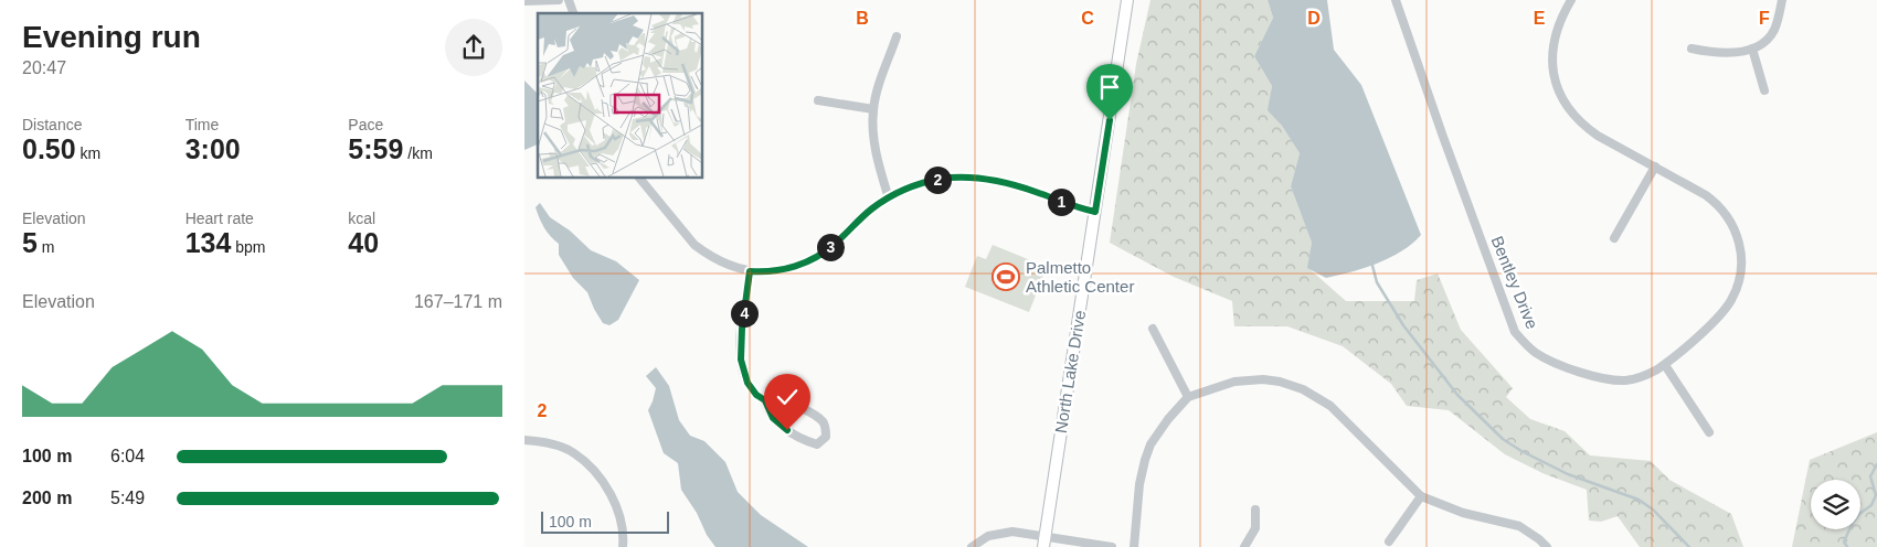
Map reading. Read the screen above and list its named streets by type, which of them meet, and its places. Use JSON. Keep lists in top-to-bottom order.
{
  "streets": {
    "main road": ["North Lake Drive"],
    "street": ["Bentley Drive"]
  },
  "places": {
    "sports": ["Palmetto Athletic Center"]
  },
  "scale_bar": "100 m",
  "page": {
    "heading": ["Evening run", "20:47"],
    "stats": [
      ["Distance", "0.50 km"],
      ["Time", "3:00"],
      ["Pace", "5:59 /km"],
      ["Elevation", "5 m"],
      ["Heart rate", "134 bpm"],
      ["kcal", "40"]
    ],
    "pins": [
      "2",
      "1",
      "3",
      "4"
    ],
    "chart": ["Elevation", "167–171 m"],
    "list": [
      {
        "name": "100 m",
        "note": "6:04"
      },
      {
        "name": "200 m",
        "note": "5:49"
      }
    ],
    "scale": "100 m"
  },
  "grid": {
    "columns": [
      "B",
      "C",
      "D",
      "E",
      "F"
    ],
    "rows": ["2"]
  }
}
